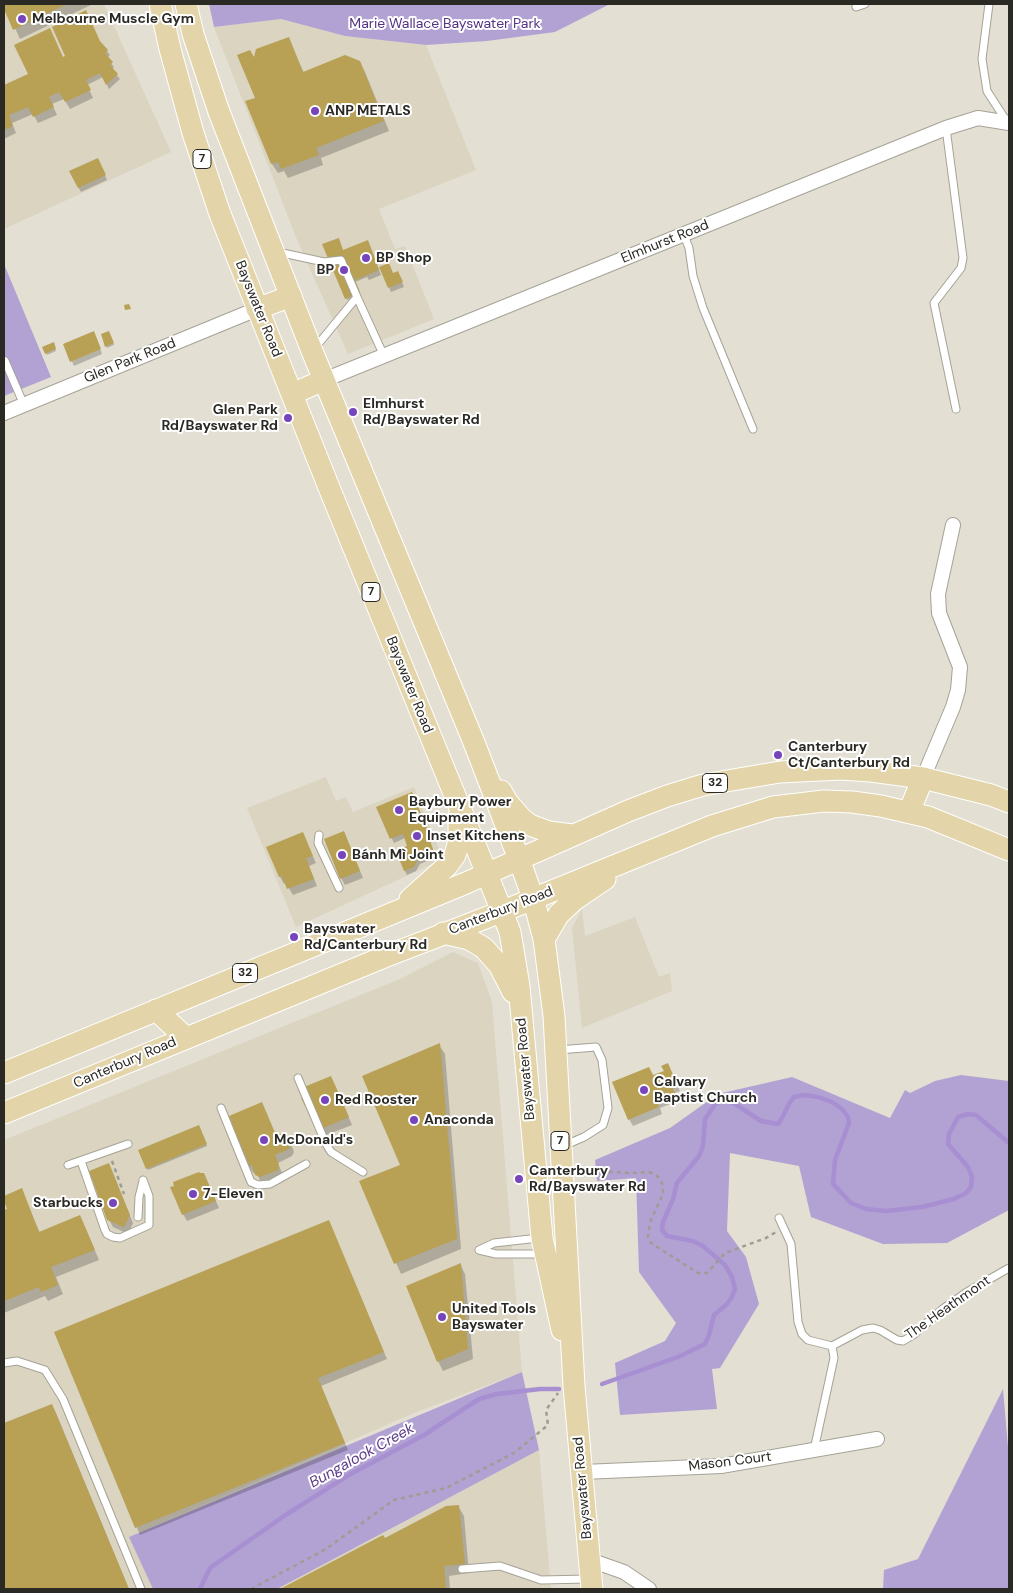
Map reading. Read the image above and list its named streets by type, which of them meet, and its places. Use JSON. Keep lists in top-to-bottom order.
{
  "streets": {
    "main road": [
      "7",
      "Bayswater Road",
      "32",
      "Canterbury Road"
    ],
    "street": ["Elmhurst Road", "Glen Park Road", "Mason Court"],
    "lane": ["The Heathmont"]
  },
  "crossings": [
    ["Elmhurst Road", "Bayswater Road"],
    ["Bayswater Road", "Glen Park Road"],
    ["Bayswater Road", "32"],
    ["Bayswater Road", "Canterbury Road"],
    ["Bayswater Road", "Mason Court"]
  ],
  "water": ["Bungalook Creek"],
  "parks": ["Marie Wallace Bayswater Park"],
  "places": [
    "Melbourne Muscle Gym",
    "ANP METALS",
    "BP Shop",
    "BP",
    "Elmhurst Rd/Bayswater Rd",
    "Glen Park Rd/Bayswater Rd",
    "Canterbury Ct/Canterbury Rd",
    "Baybury Power Equipment",
    "Inset Kitchens",
    "Bánh Mì Joint",
    "Bayswater Rd/Canterbury Rd",
    "Calvary Baptist Church",
    "Red Rooster",
    "Anaconda",
    "McDonald's",
    "Canterbury Rd/Bayswater Rd",
    "7-Eleven",
    "Starbucks",
    "United Tools Bayswater"
  ]
}
